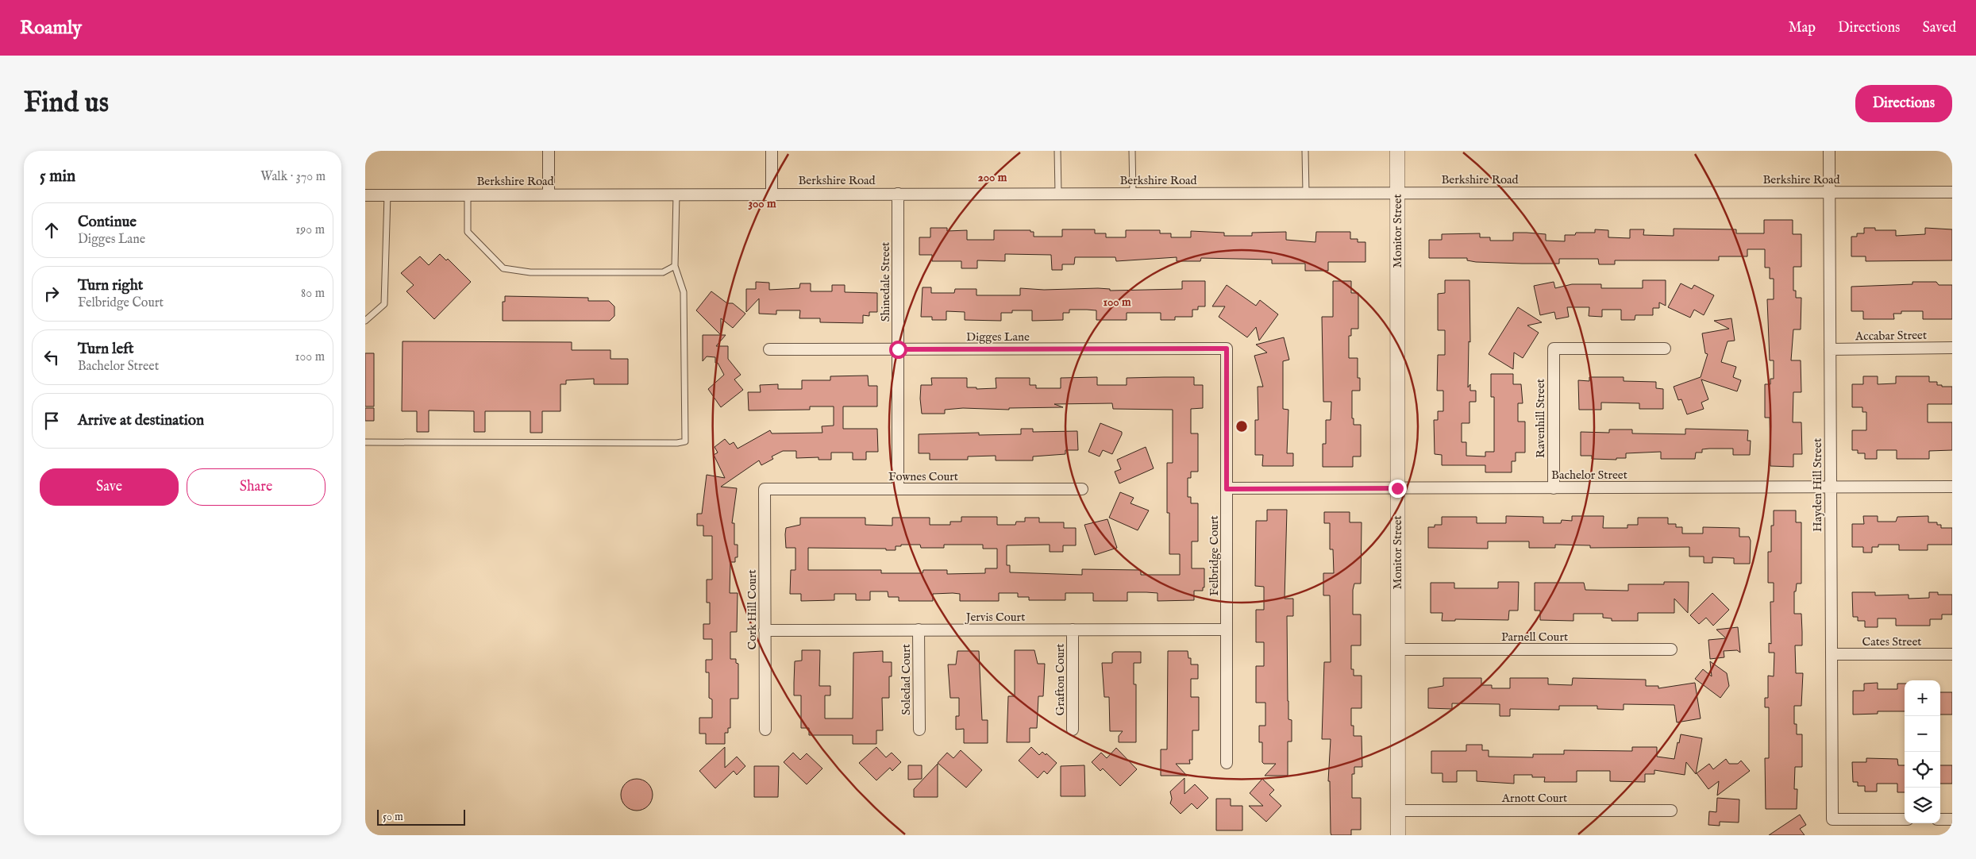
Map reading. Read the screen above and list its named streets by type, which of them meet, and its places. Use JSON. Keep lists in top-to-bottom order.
{
  "streets": {
    "street": [
      "Berkshire Road",
      "Monitor Street",
      "Shinedale Street",
      "Accabar Street",
      "Digges Lane",
      "Ravenhill Street",
      "Bachelor Street",
      "Fownes Court",
      "Hayden Hill Street",
      "Felbridge Court",
      "Cork Hill Court",
      "Jervis Court",
      "Parnell Court",
      "Cates Street",
      "Soledad Court",
      "Grafton Court",
      "Arnott Court"
    ]
  },
  "crossings": [
    ["Berkshire Road", "Monitor Street"],
    ["Berkshire Road", "Shinedale Street"],
    ["Berkshire Road", "Hayden Hill Street"],
    ["Monitor Street", "Bachelor Street"],
    ["Monitor Street", "Parnell Court"],
    ["Monitor Street", "Arnott Court"],
    ["Shinedale Street", "Digges Lane"],
    ["Shinedale Street", "Fownes Court"],
    ["Accabar Street", "Hayden Hill Street"],
    ["Digges Lane", "Felbridge Court"],
    ["Ravenhill Street", "Bachelor Street"],
    ["Bachelor Street", "Hayden Hill Street"],
    ["Bachelor Street", "Felbridge Court"],
    ["Fownes Court", "Cork Hill Court"],
    ["Hayden Hill Street", "Cates Street"],
    ["Felbridge Court", "Jervis Court"],
    ["Cork Hill Court", "Jervis Court"],
    ["Jervis Court", "Soledad Court"],
    ["Jervis Court", "Grafton Court"]
  ],
  "scale_bar": "50 m",
  "page": {
    "header": "Roamly",
    "nav": ["Map", "Directions", "Saved"],
    "buttons": [
      "Directions",
      ["Save", "Share"]
    ],
    "title": "Find us",
    "heading": ["5 min", "Walk · 370 m"],
    "list": [
      ["Continue", "Digges Lane", "190 m"],
      ["Turn right", "Felbridge Court", "80 m"],
      ["Turn left", "Bachelor Street", "100 m"],
      "Arrive at destination"
    ],
    "map_buttons": ["+", "−"],
    "scale": "50 m"
  },
  "rings": ["200 m", "300 m", "100 m"]
}
